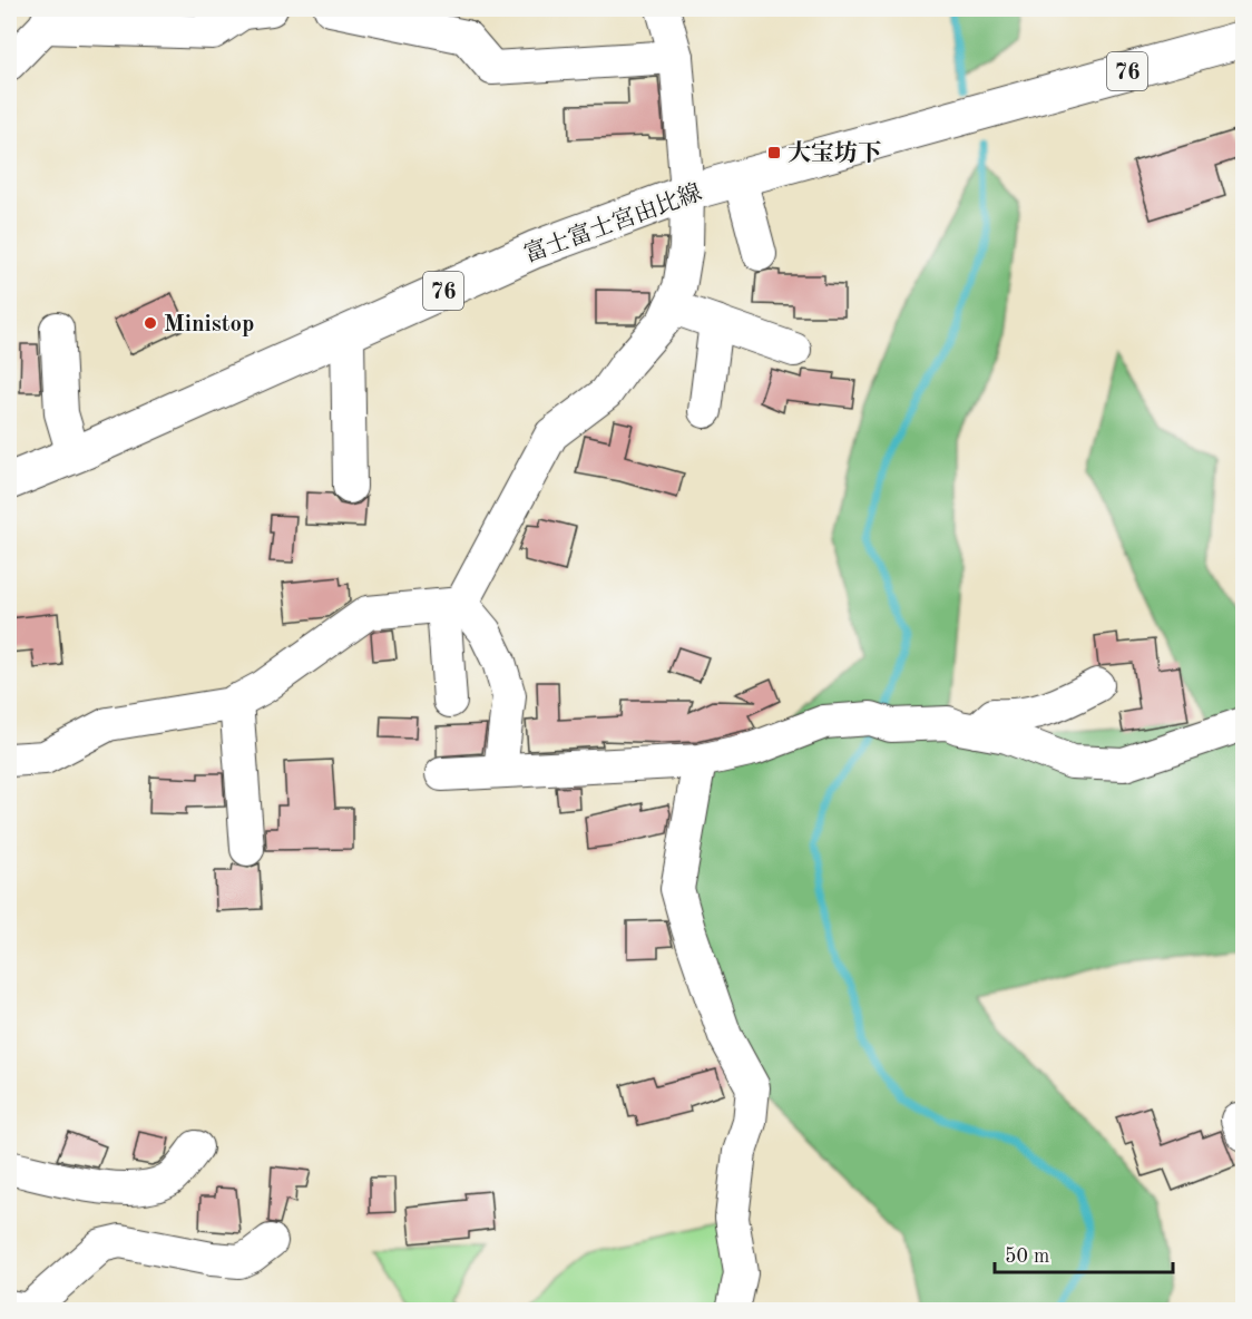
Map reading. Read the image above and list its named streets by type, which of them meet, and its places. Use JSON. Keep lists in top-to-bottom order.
{
  "streets": {
    "main road": ["76", "富士富士宮由比線"]
  },
  "places": {
    "transit": ["大宝坊下"],
    "other": ["Ministop"]
  },
  "scale_bar": "50 m"
}
